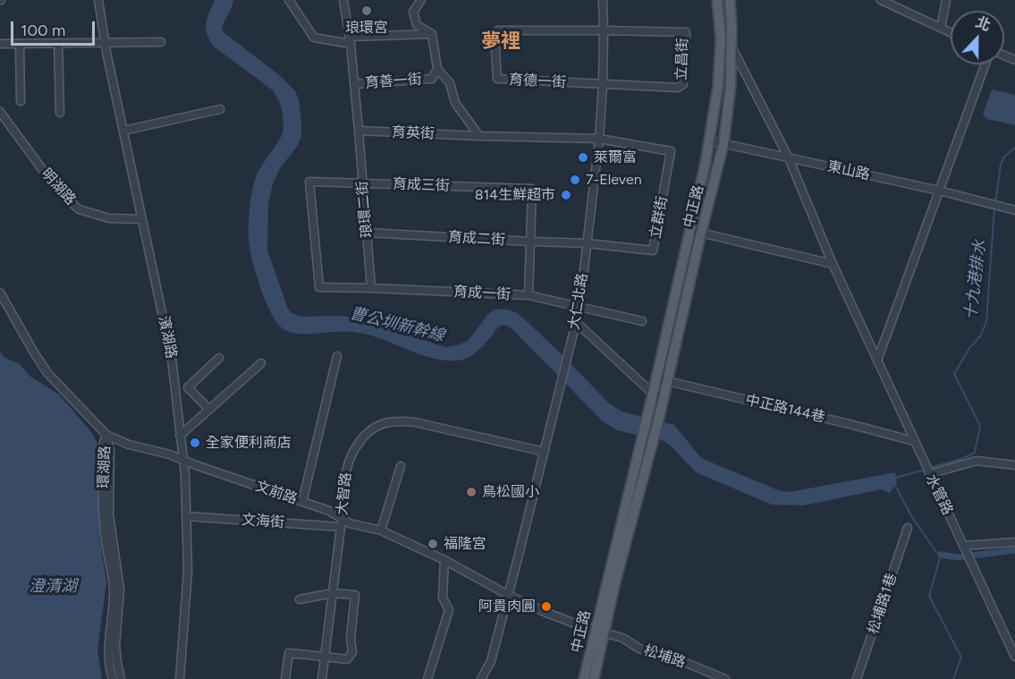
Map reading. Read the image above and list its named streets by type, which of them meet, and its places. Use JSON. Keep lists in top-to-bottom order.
{
  "streets": {
    "main road": ["中正路"],
    "street": [
      "立昌街",
      "育善一街",
      "育德一街",
      "育英街",
      "東山路",
      "育成三街",
      "明湖路",
      "琅環二街",
      "立群街",
      "育成二街",
      "育成一街",
      "大仁北路",
      "濱湖路",
      "中正路144巷",
      "環湖路",
      "文前路",
      "大智路",
      "水管路",
      "文海街",
      "松埔路1巷",
      "松埔路"
    ]
  },
  "crossings": [
    ["立昌街", "育德一街"],
    ["立昌街", "大仁北路"],
    ["育德一街", "大仁北路"],
    ["育英街", "琅環二街"],
    ["育英街", "立群街"],
    ["育英街", "大仁北路"],
    ["東山路", "中正路"],
    ["東山路", "水管路"],
    ["育成三街", "琅環二街"],
    ["育成三街", "育成二街"],
    ["育成三街", "育成一街"],
    ["明湖路", "濱湖路"],
    ["中正路", "中正路144巷"],
    ["中正路", "文前路"],
    ["中正路", "松埔路"],
    ["琅環二街", "育成二街"],
    ["琅環二街", "育成一街"],
    ["立群街", "育成二街"],
    ["立群街", "大仁北路"],
    ["育成二街", "大仁北路"],
    ["育成一街", "大仁北路"],
    ["大仁北路", "文前路"],
    ["大仁北路", "大智路"],
    ["濱湖路", "文前路"],
    ["濱湖路", "文海街"],
    ["中正路144巷", "水管路"],
    ["環湖路", "文前路"],
    ["文前路", "大智路"],
    ["文前路", "文海街"],
    ["文前路", "松埔路"],
    ["大智路", "文海街"]
  ],
  "districts": ["夢裡"],
  "water": ["十九港排水", "曹公圳新幹線", "澄清湖"],
  "places": [
    "琅環宮",
    "萊爾富",
    "7-Eleven",
    "814生鮮超市",
    "全家便利商店",
    "鳥松國小",
    "福隆宮",
    "阿貴肉圓"
  ],
  "scale_bar": "100 m",
  "north": "top"
}
